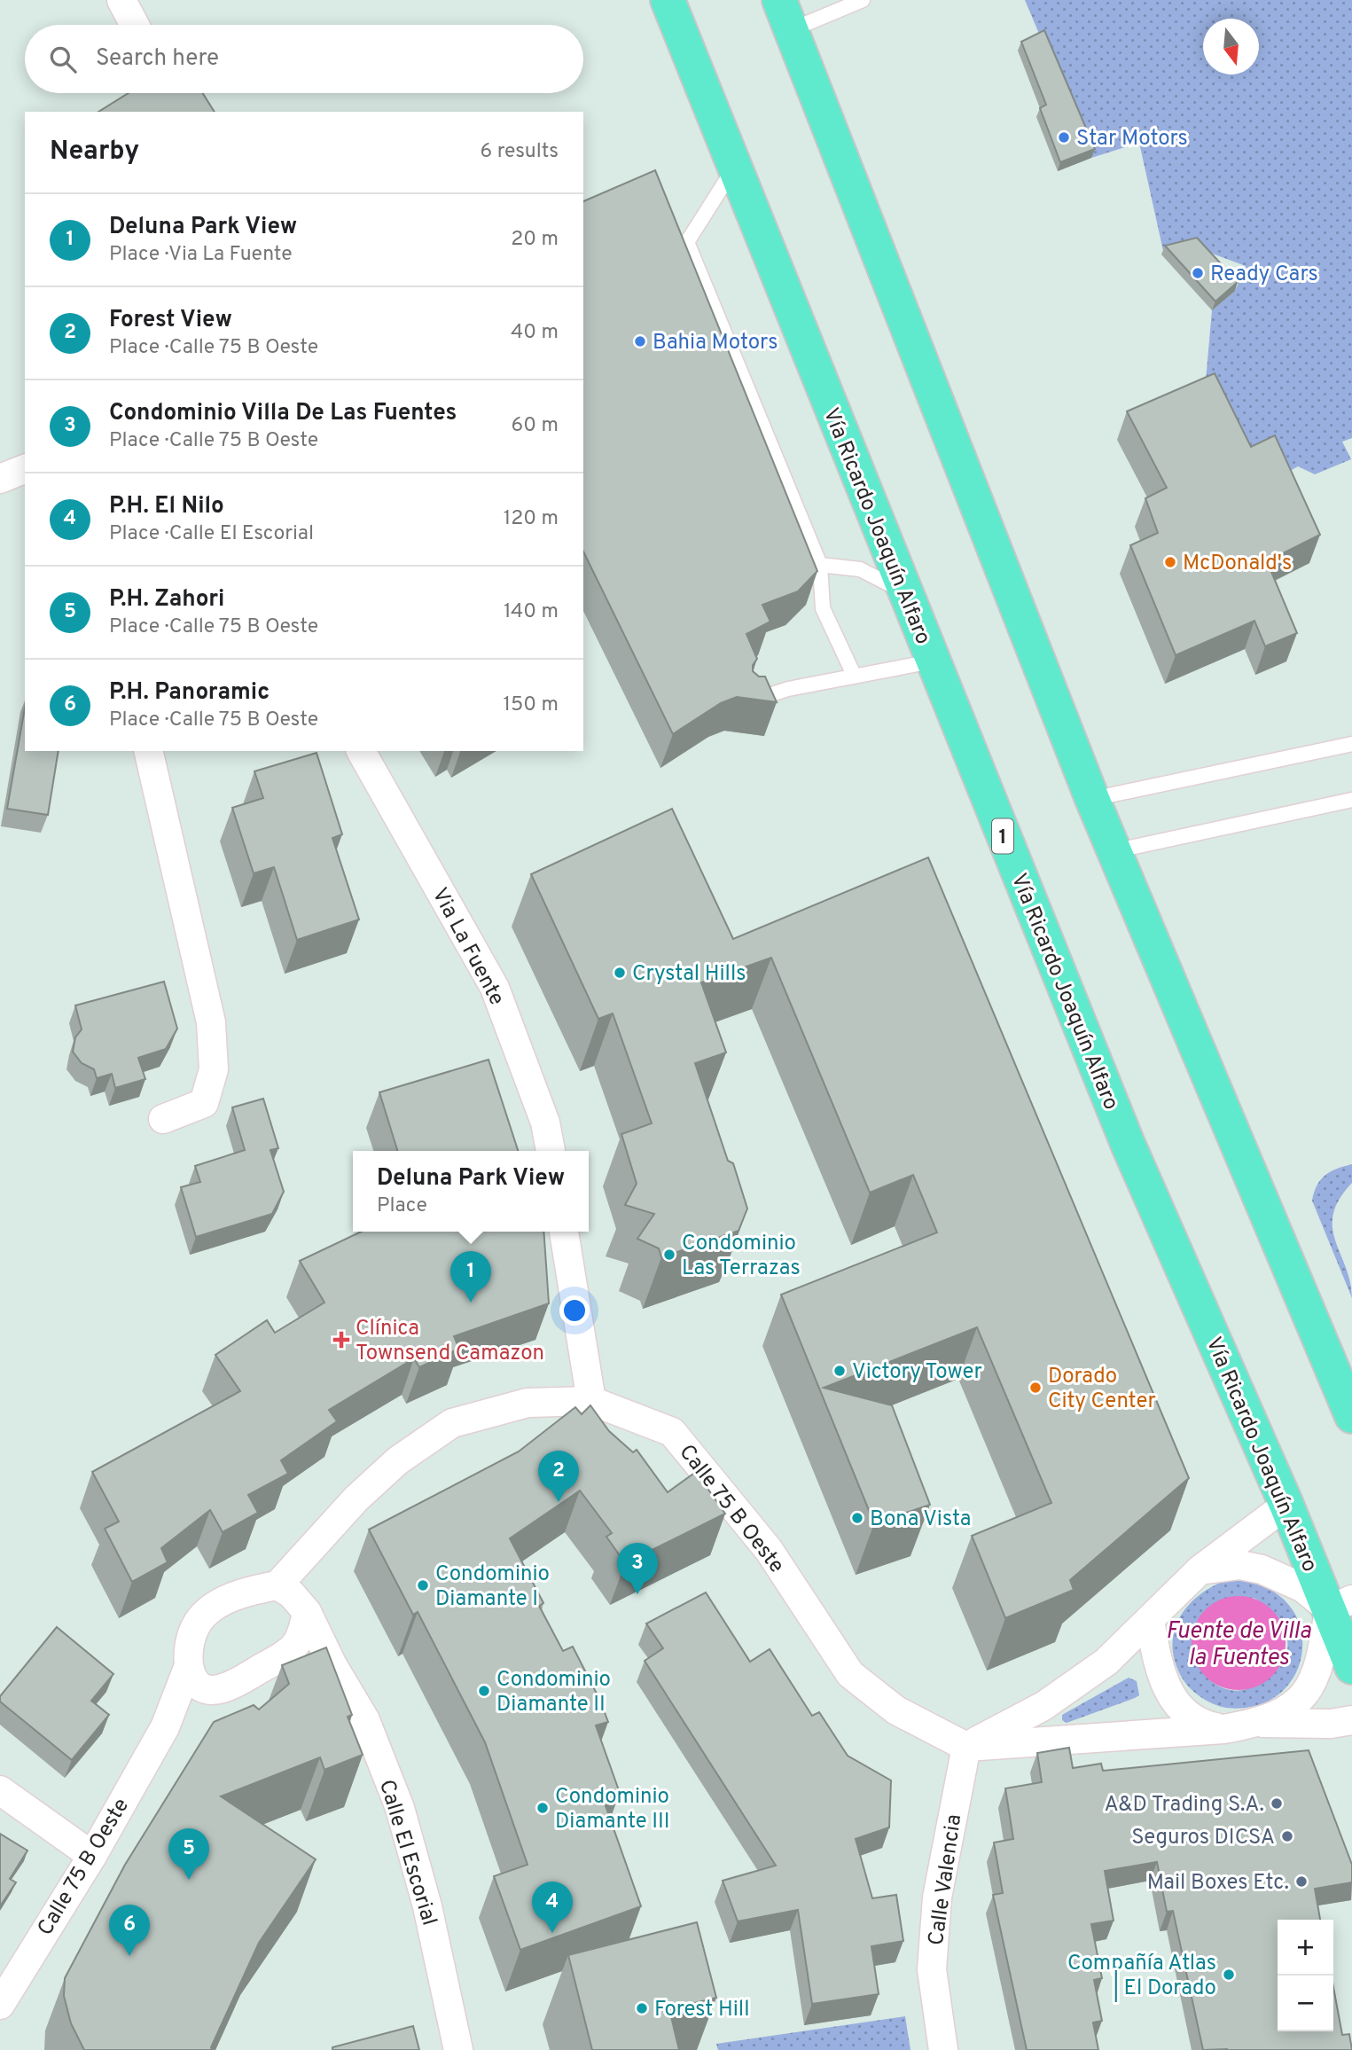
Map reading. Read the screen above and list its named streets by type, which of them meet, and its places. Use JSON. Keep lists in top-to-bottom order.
{
  "streets": {
    "main road": ["Vía Ricardo Joaquín Alfaro", "1"],
    "street": [
      "Via La Fuente",
      "Calle 75 B Oeste",
      "Calle El Escorial",
      "Calle Valencia"
    ]
  },
  "crossings": [
    ["Calle 75 B Oeste", "Calle El Escorial"],
    ["Calle 75 B Oeste", "Calle Valencia"]
  ],
  "water": ["Fuente de Villa la Fuentes"],
  "places": {
    "other": [
      "Star Motors",
      "Ready Cars",
      "Bahia Motors",
      "McDonald's",
      "Crystal Hills",
      "Condominio Las Terrazas",
      "Victory Tower",
      "Dorado City Center",
      "Bona Vista",
      "Condominio Diamante I",
      "Condominio Diamante II",
      "A&D Trading S.A.",
      "Condominio Diamante III",
      "Seguros DICSA",
      "Mail Boxes Etc.",
      "Compañía Atlas | El Dorado",
      "Forest Hill"
    ],
    "health": ["Clínica Townsend Camazon"]
  },
  "north": "bottom",
  "page": {
    "search": "Search here",
    "heading": ["Nearby", "6 results"],
    "list": [
      {
        "mark": "1",
        "name": "Deluna Park View",
        "note": "Place · Via La Fuente",
        "value": "20 m"
      },
      {
        "mark": "2",
        "name": "Forest View",
        "note": "Place · Calle 75 B Oeste",
        "value": "40 m"
      },
      {
        "mark": "3",
        "name": "Condominio Villa De Las Fuentes",
        "note": "Place · Calle 75 B Oeste",
        "value": "60 m"
      },
      {
        "mark": "4",
        "name": "P.H. El Nilo",
        "note": "Place · Calle El Escorial",
        "value": "120 m"
      },
      {
        "mark": "5",
        "name": "P.H. Zahori",
        "note": "Place · Calle 75 B Oeste",
        "value": "140 m"
      },
      {
        "mark": "6",
        "name": "P.H. Panoramic",
        "note": "Place · Calle 75 B Oeste",
        "value": "150 m"
      }
    ],
    "popup": ["Deluna Park View", "Place"],
    "pins": [
      "1",
      "2",
      "3",
      "5",
      "4",
      "6"
    ],
    "map_buttons": ["+", "−"]
  }
}
